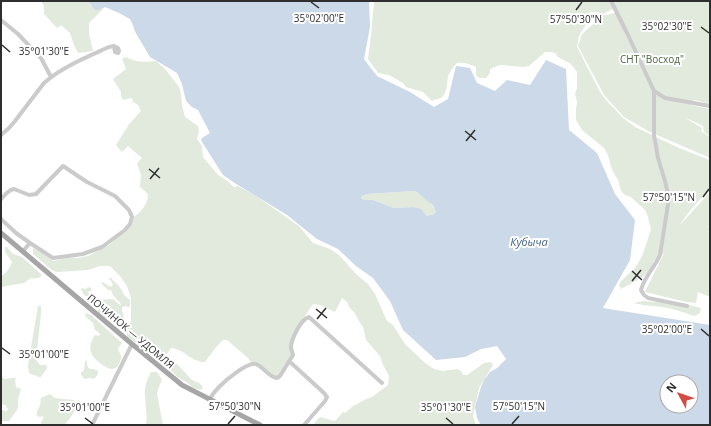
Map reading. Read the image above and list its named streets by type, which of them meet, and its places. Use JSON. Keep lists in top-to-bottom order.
{
  "streets": {
    "main road": ["ПОЧИНОК — УДОМЛЯ"]
  },
  "water": ["Кубыча"],
  "parks": ["СНТ \"Восход\""],
  "north": "top left",
  "coordinates": [
    "35°02'00\"E",
    "57°50'30\"N",
    "35°02'30\"E",
    "35°01'30\"E",
    "57°50'15\"N",
    "35°01'00\"E"
  ]
}
